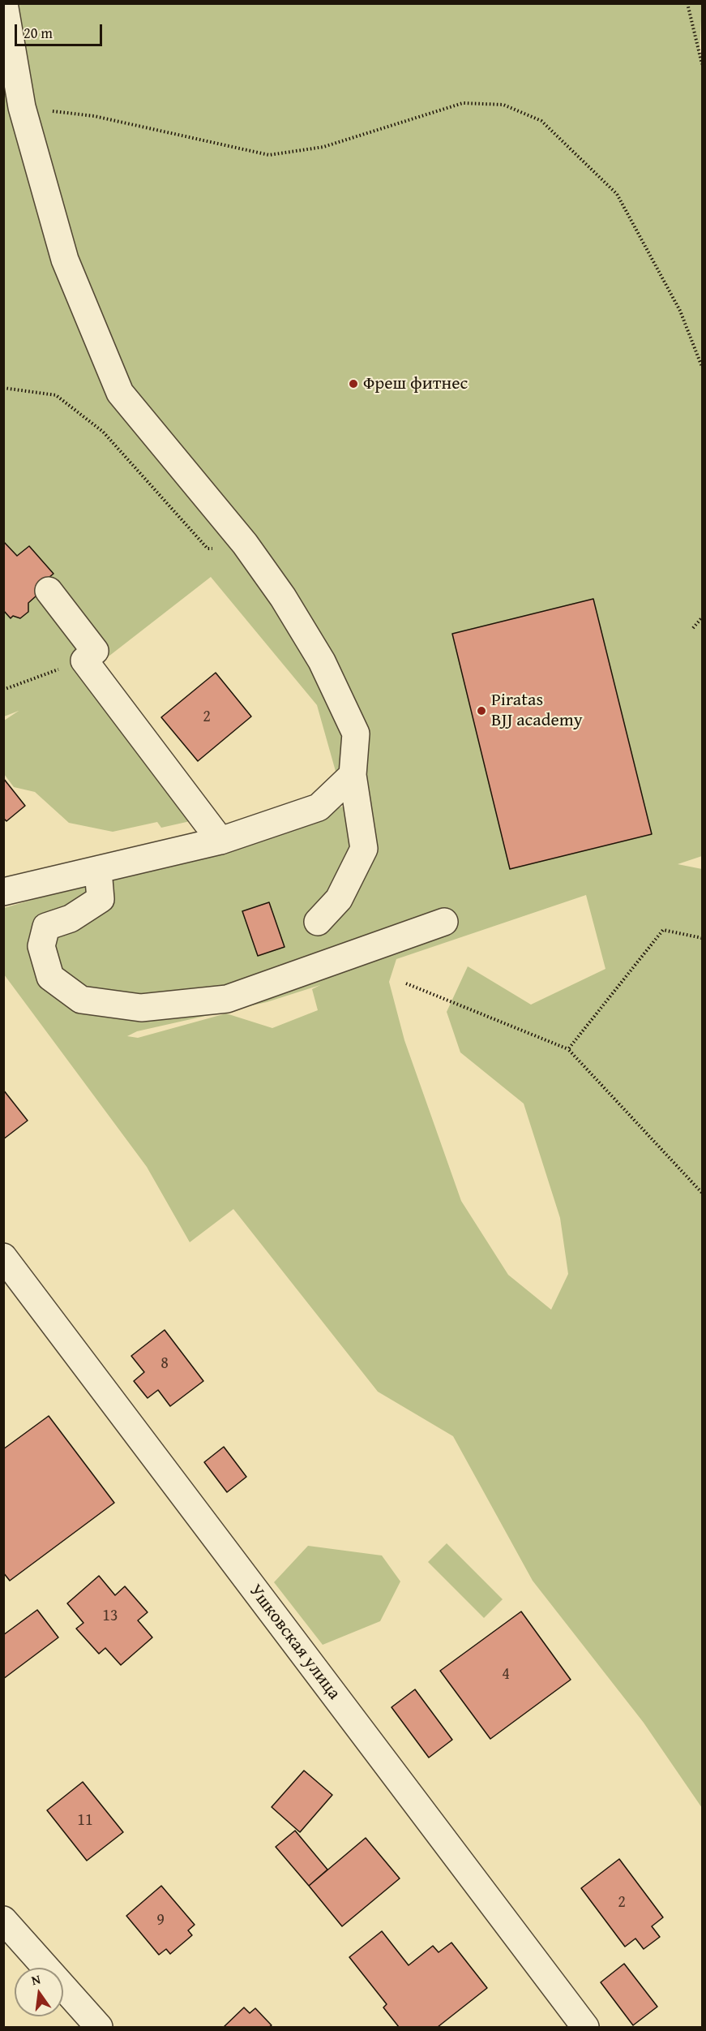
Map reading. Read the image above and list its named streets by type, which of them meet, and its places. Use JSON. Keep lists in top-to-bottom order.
{
  "streets": {
    "street": ["Ушковская улица"]
  },
  "places": ["Фреш фитнес", "Piratas BJJ academy"],
  "house_numbers": [
    "2",
    "8",
    "13",
    "4",
    "11",
    "2",
    "9"
  ],
  "scale_bar": "20 m",
  "north": "top"
}
